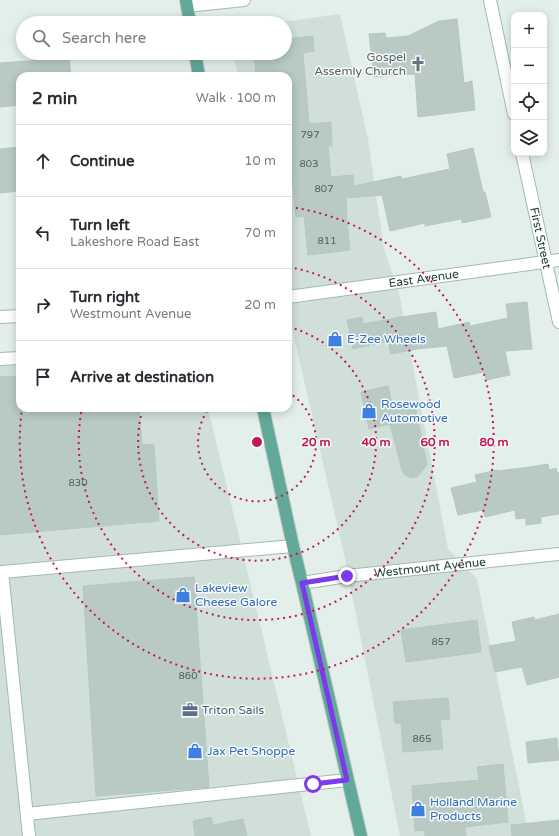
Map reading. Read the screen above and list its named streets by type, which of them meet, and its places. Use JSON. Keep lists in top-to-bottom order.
{
  "streets": {
    "street": ["First Street", "East Avenue", "Westmount Avenue"]
  },
  "crossings": [
    ["First Street", "East Avenue"]
  ],
  "places": {
    "church": ["Gospel Assemly Church"],
    "shop": [
      "E-Zee Wheels",
      "Rosewood Automotive",
      "Lakeview Cheese Galore",
      "Jax Pet Shoppe",
      "Holland Marine Products"
    ],
    "office": ["Triton Sails"]
  },
  "house_numbers": [
    "797",
    "803",
    "807",
    "811",
    "830",
    "857",
    "860",
    "865"
  ],
  "page": {
    "map_buttons": ["+", "−"],
    "search": "Search here",
    "heading": ["2 min", "Walk · 100 m"],
    "list": [
      ["Continue", "10 m"],
      ["Turn left", "Lakeshore Road East", "70 m"],
      ["Turn right", "Westmount Avenue", "20 m"],
      "Arrive at destination"
    ]
  },
  "rings": [
    "20 m",
    "40 m",
    "60 m",
    "80 m"
  ]
}
